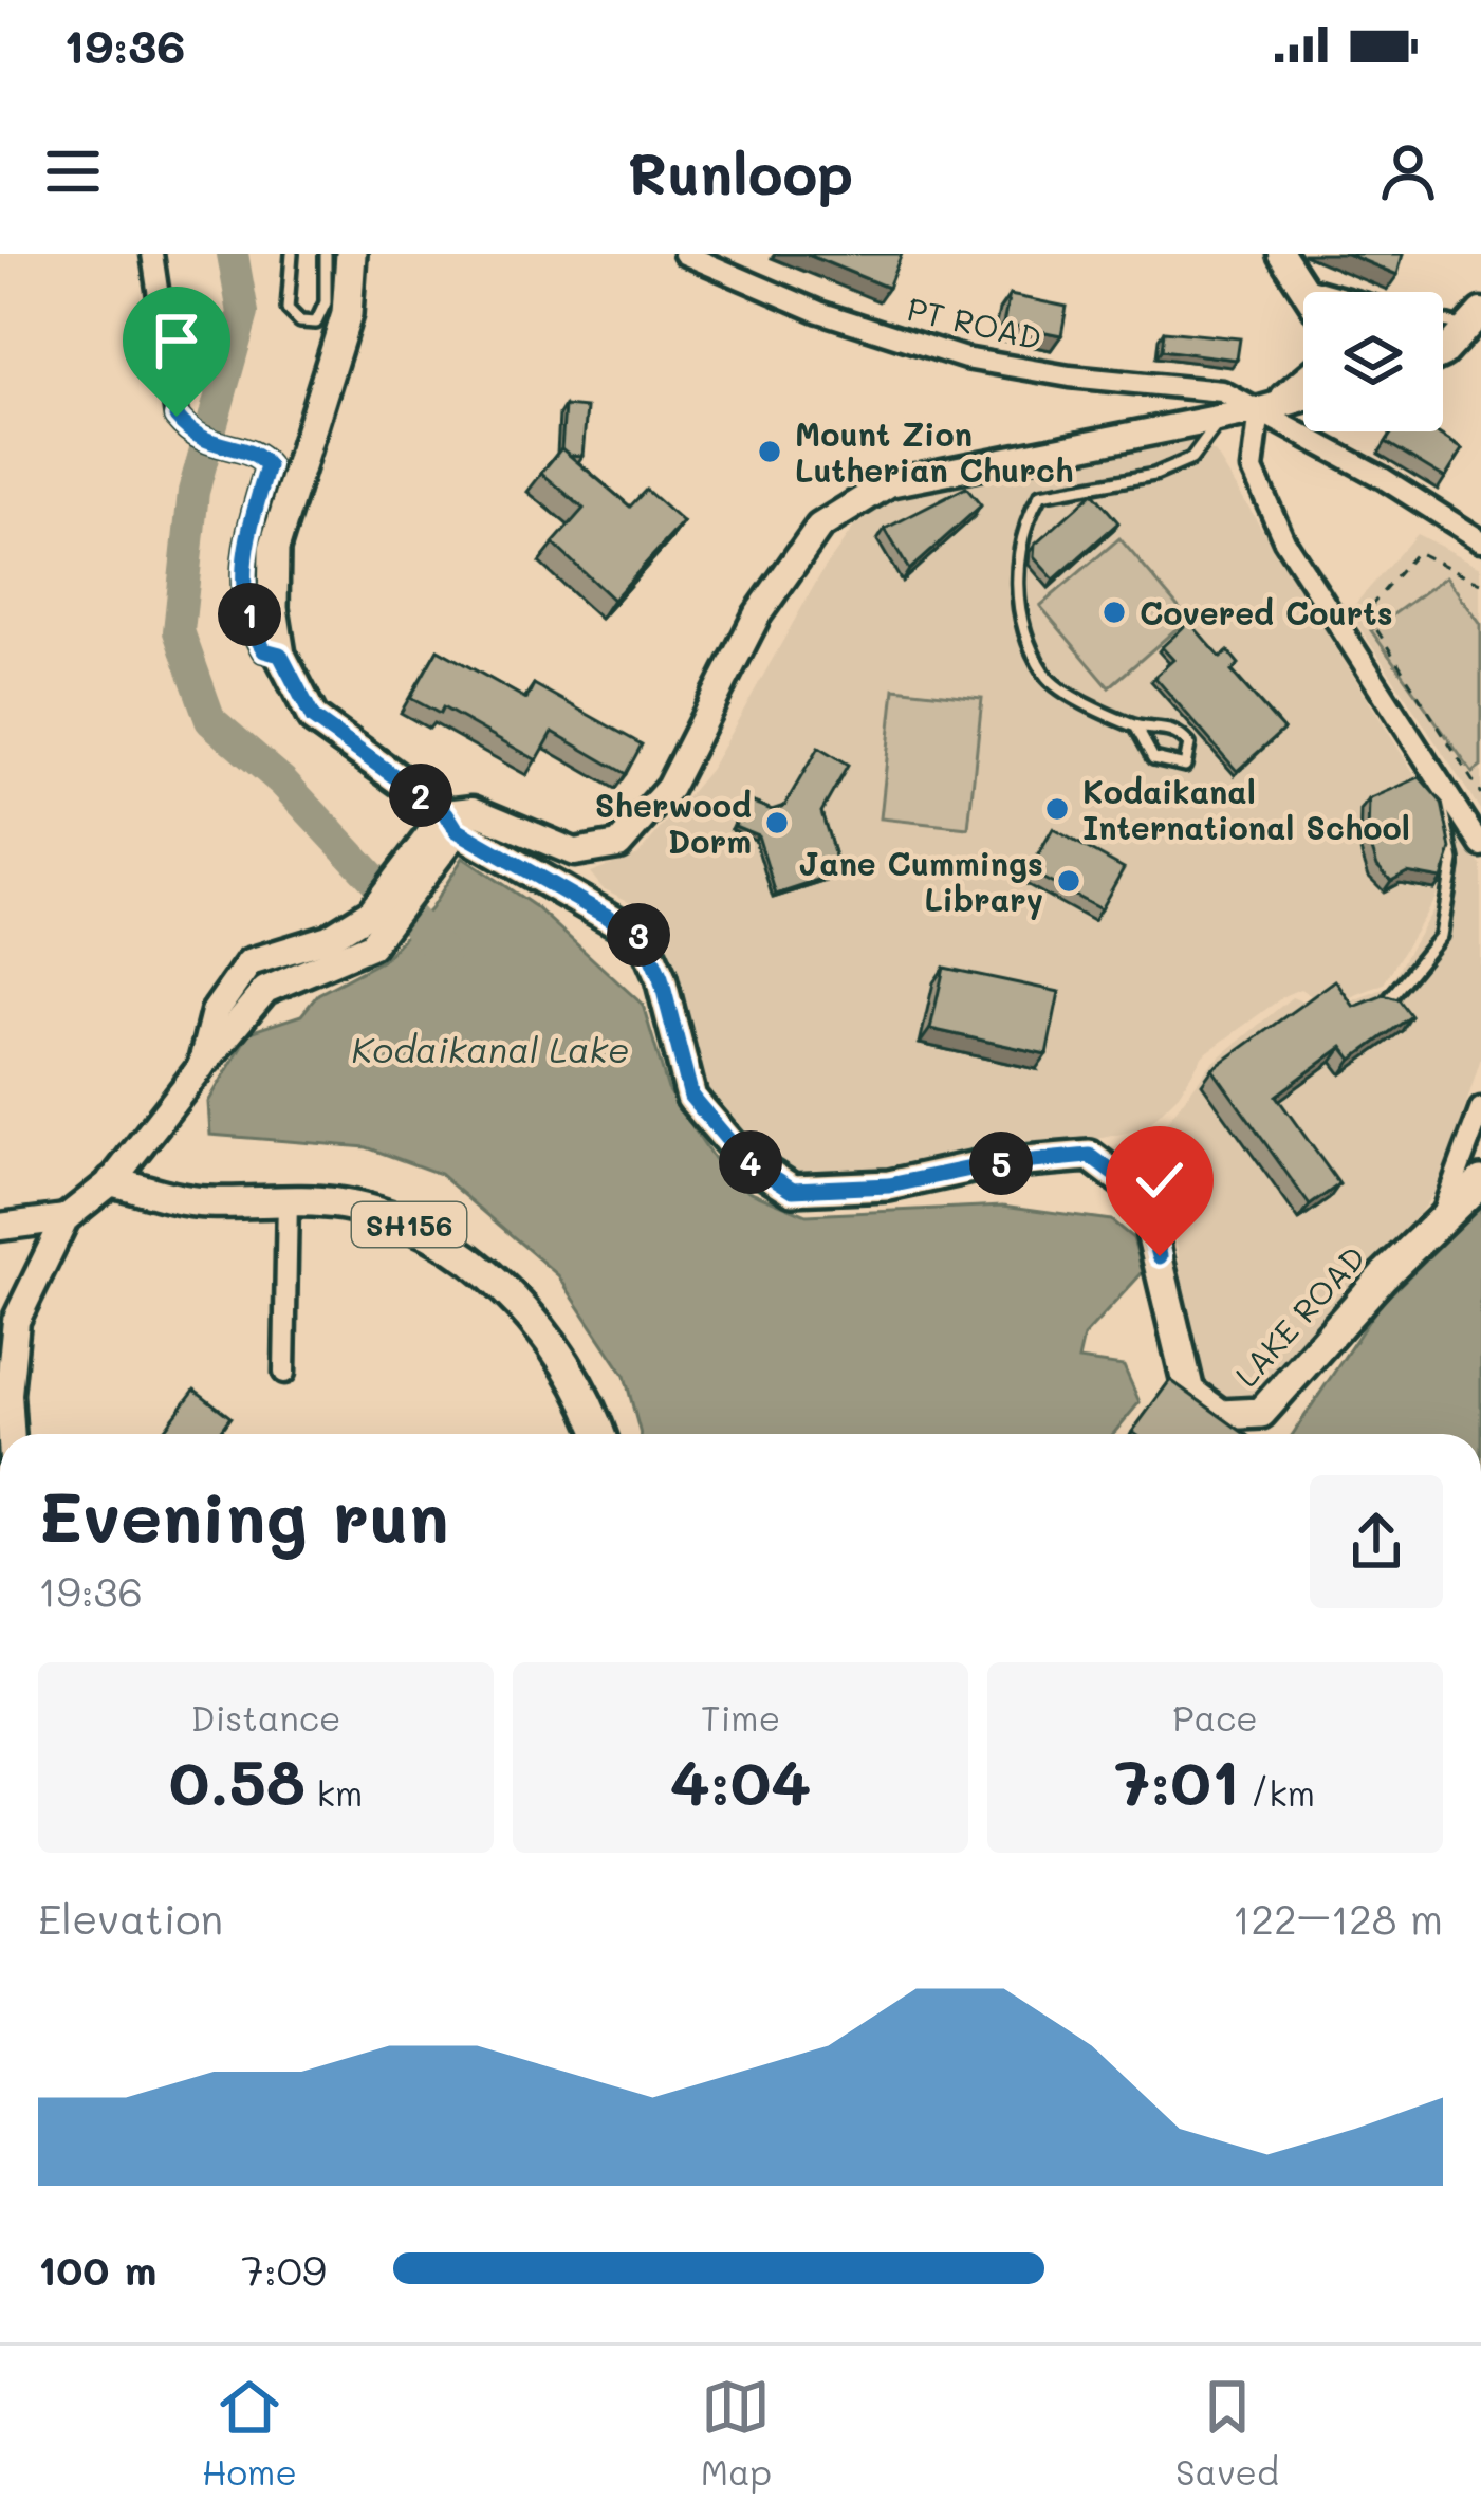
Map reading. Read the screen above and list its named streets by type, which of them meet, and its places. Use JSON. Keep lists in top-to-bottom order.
{
  "streets": {
    "main road": ["SH156", "LAKE ROAD"],
    "street": ["PT ROAD"]
  },
  "water": ["Kodaikanal Lake"],
  "places": [
    "Mount Zion Lutherian Church",
    "Covered Courts",
    "Kodaikanal International School",
    "Sherwood Dorm",
    "Jane Cummings Library"
  ],
  "page": {
    "status": "19:36",
    "header": "Runloop",
    "pins": [
      "1",
      "2",
      "3",
      "4",
      "5"
    ],
    "heading": ["Evening run", "19:36"],
    "stats": [
      ["Distance", "0.58 km"],
      ["Time", "4:04"],
      ["Pace", "7:01 /km"]
    ],
    "chart": ["Elevation", "122–128 m"],
    "list": [
      {
        "name": "100 m",
        "note": "7:09"
      }
    ],
    "tabs": ["Home", "Map", "Saved"]
  }
}
